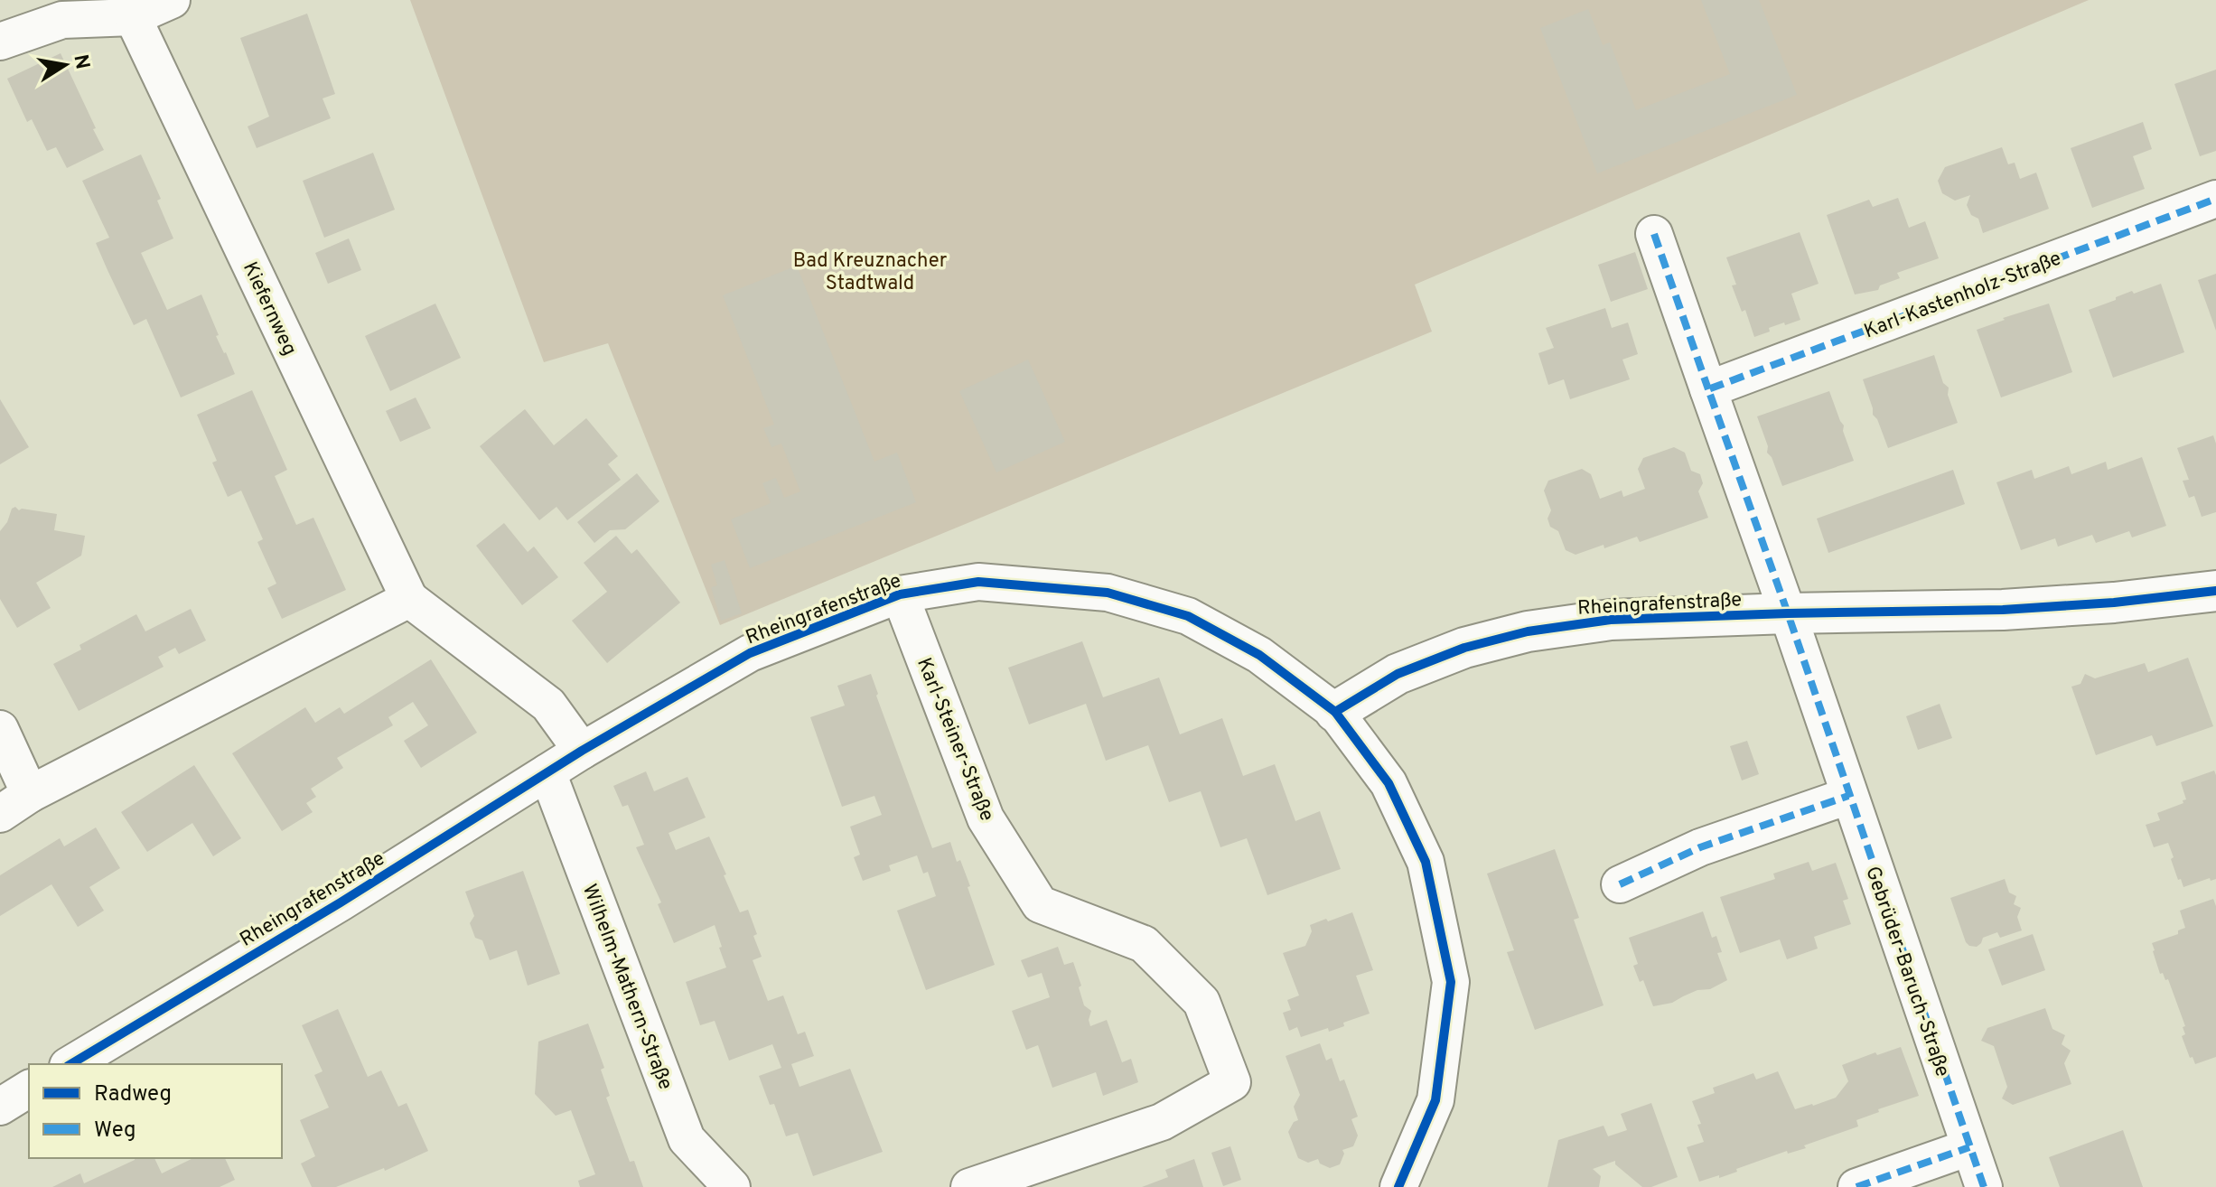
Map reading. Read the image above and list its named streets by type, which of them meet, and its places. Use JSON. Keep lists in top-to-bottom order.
{
  "streets": {
    "street": [
      "Karl-Kastenholz-Straße",
      "Kiefernweg",
      "Rheingrafenstraße",
      "Karl-Steiner-Straße",
      "Gebrüder-Baruch-Straße",
      "Wilhelm-Mathern-Straße"
    ]
  },
  "crossings": [
    ["Kiefernweg", "Rheingrafenstraße"],
    ["Rheingrafenstraße", "Karl-Steiner-Straße"],
    ["Rheingrafenstraße", "Gebrüder-Baruch-Straße"],
    ["Rheingrafenstraße", "Wilhelm-Mathern-Straße"]
  ],
  "parks": ["Bad Kreuznacher Stadtwald"],
  "legend": ["Radweg", "Weg"],
  "north": "right"
}
